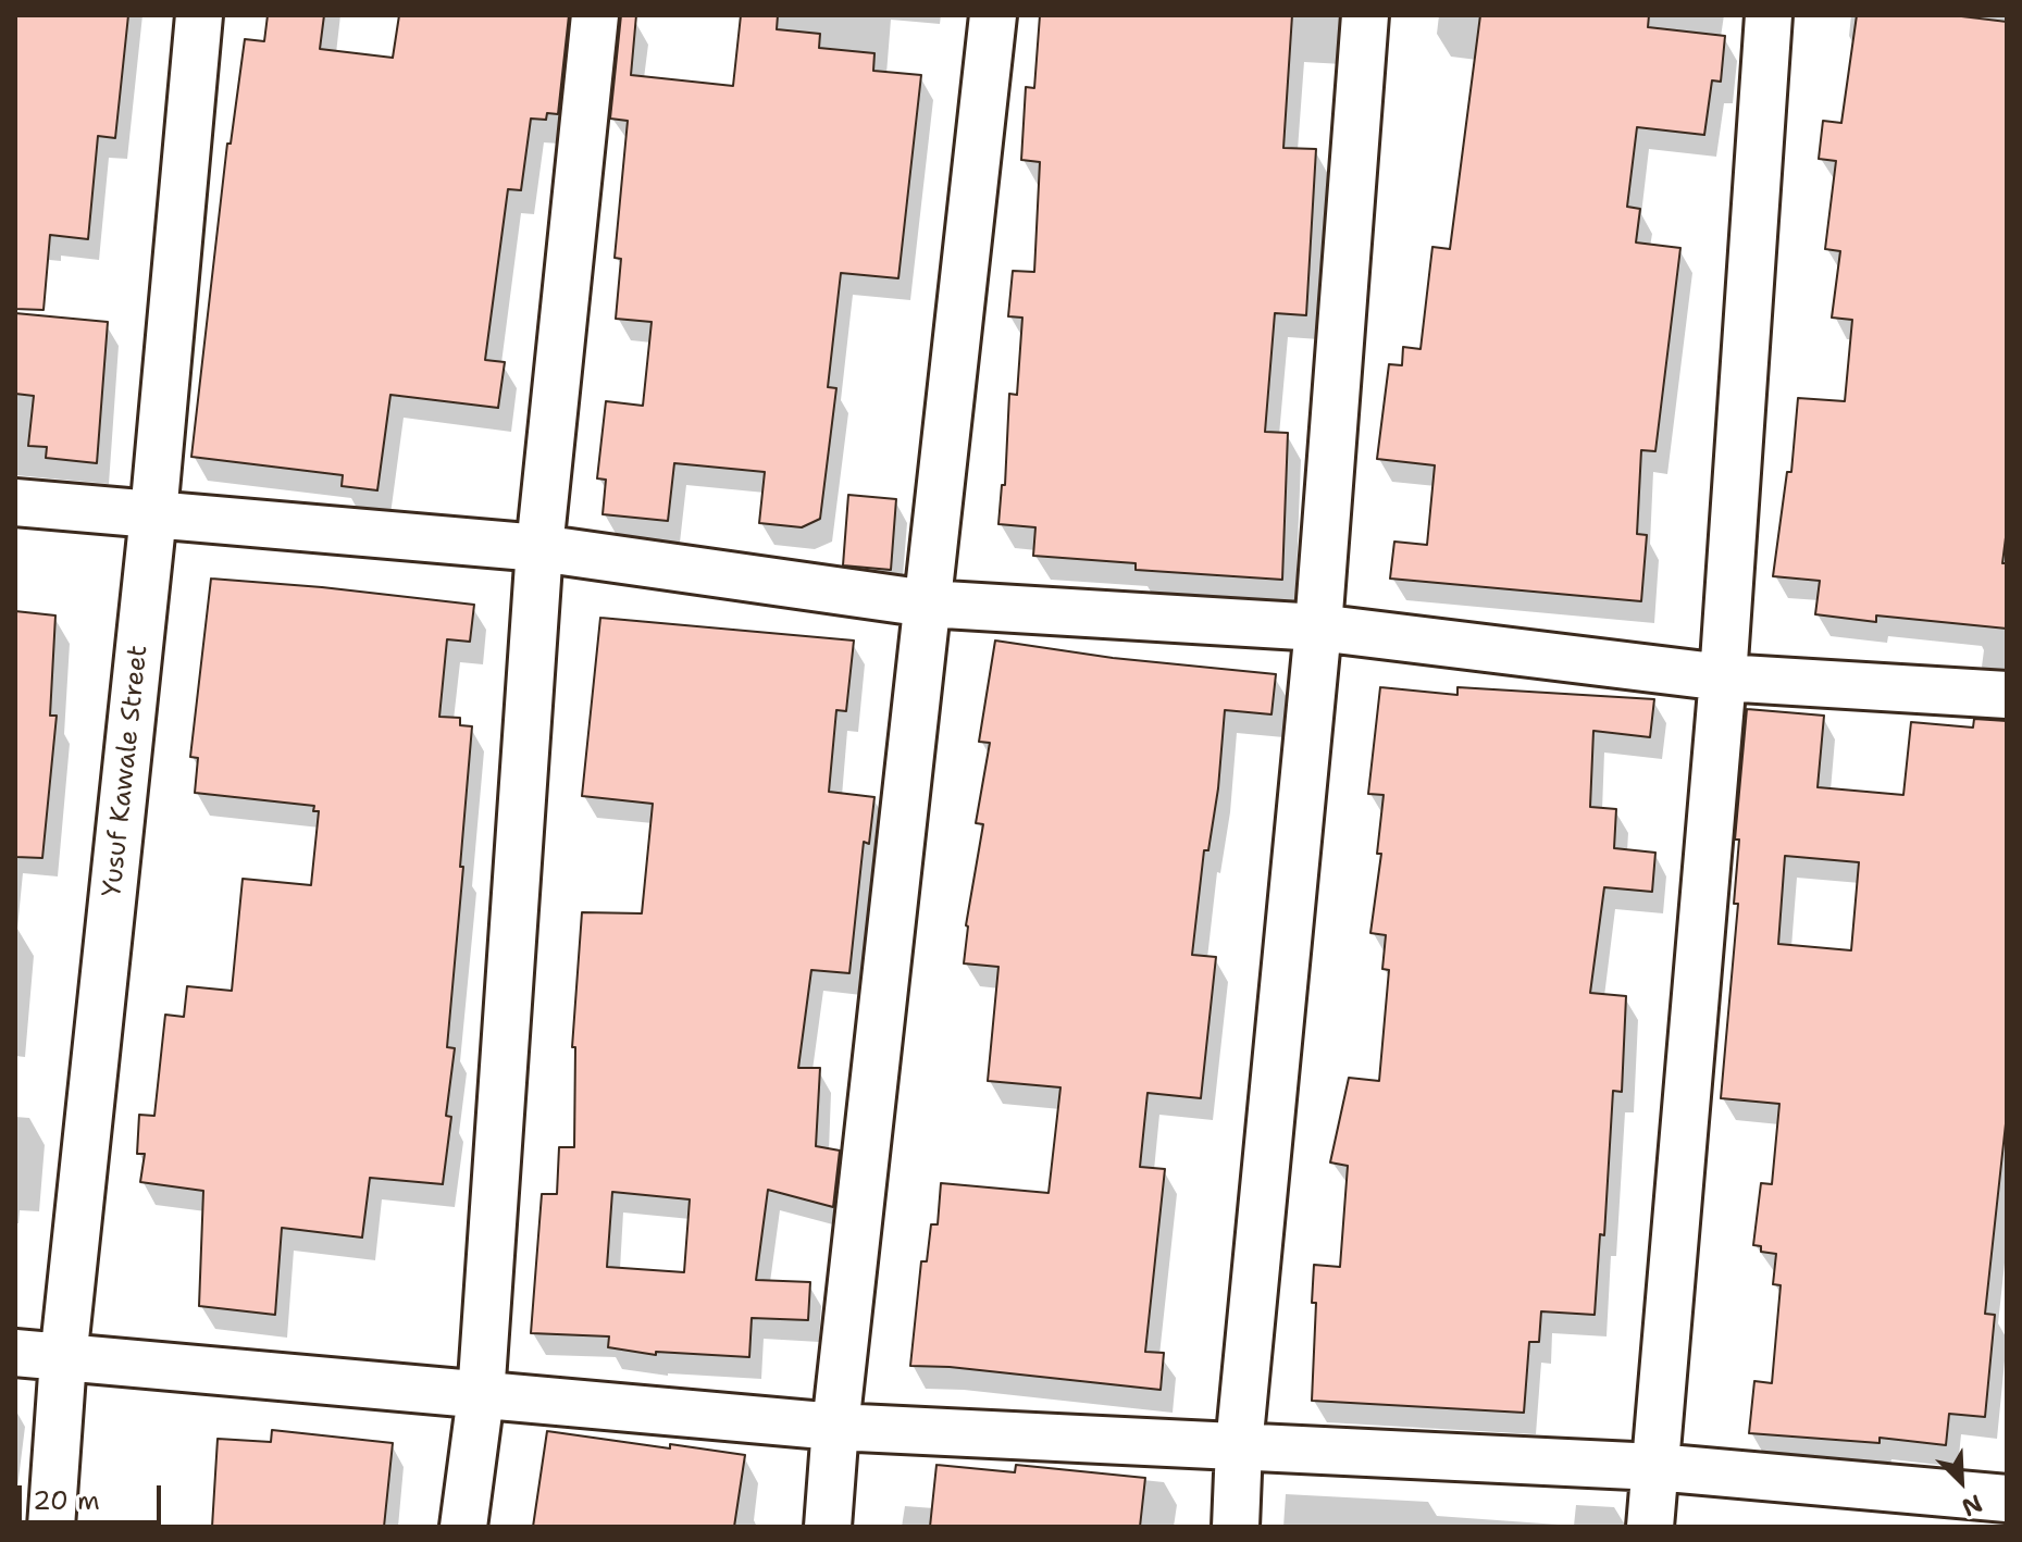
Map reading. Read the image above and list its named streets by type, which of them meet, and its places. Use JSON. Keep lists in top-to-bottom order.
{
  "streets": {
    "street": ["Yusuf Kawale Street"]
  },
  "scale_bar": "20 m",
  "north": "bottom right"
}
